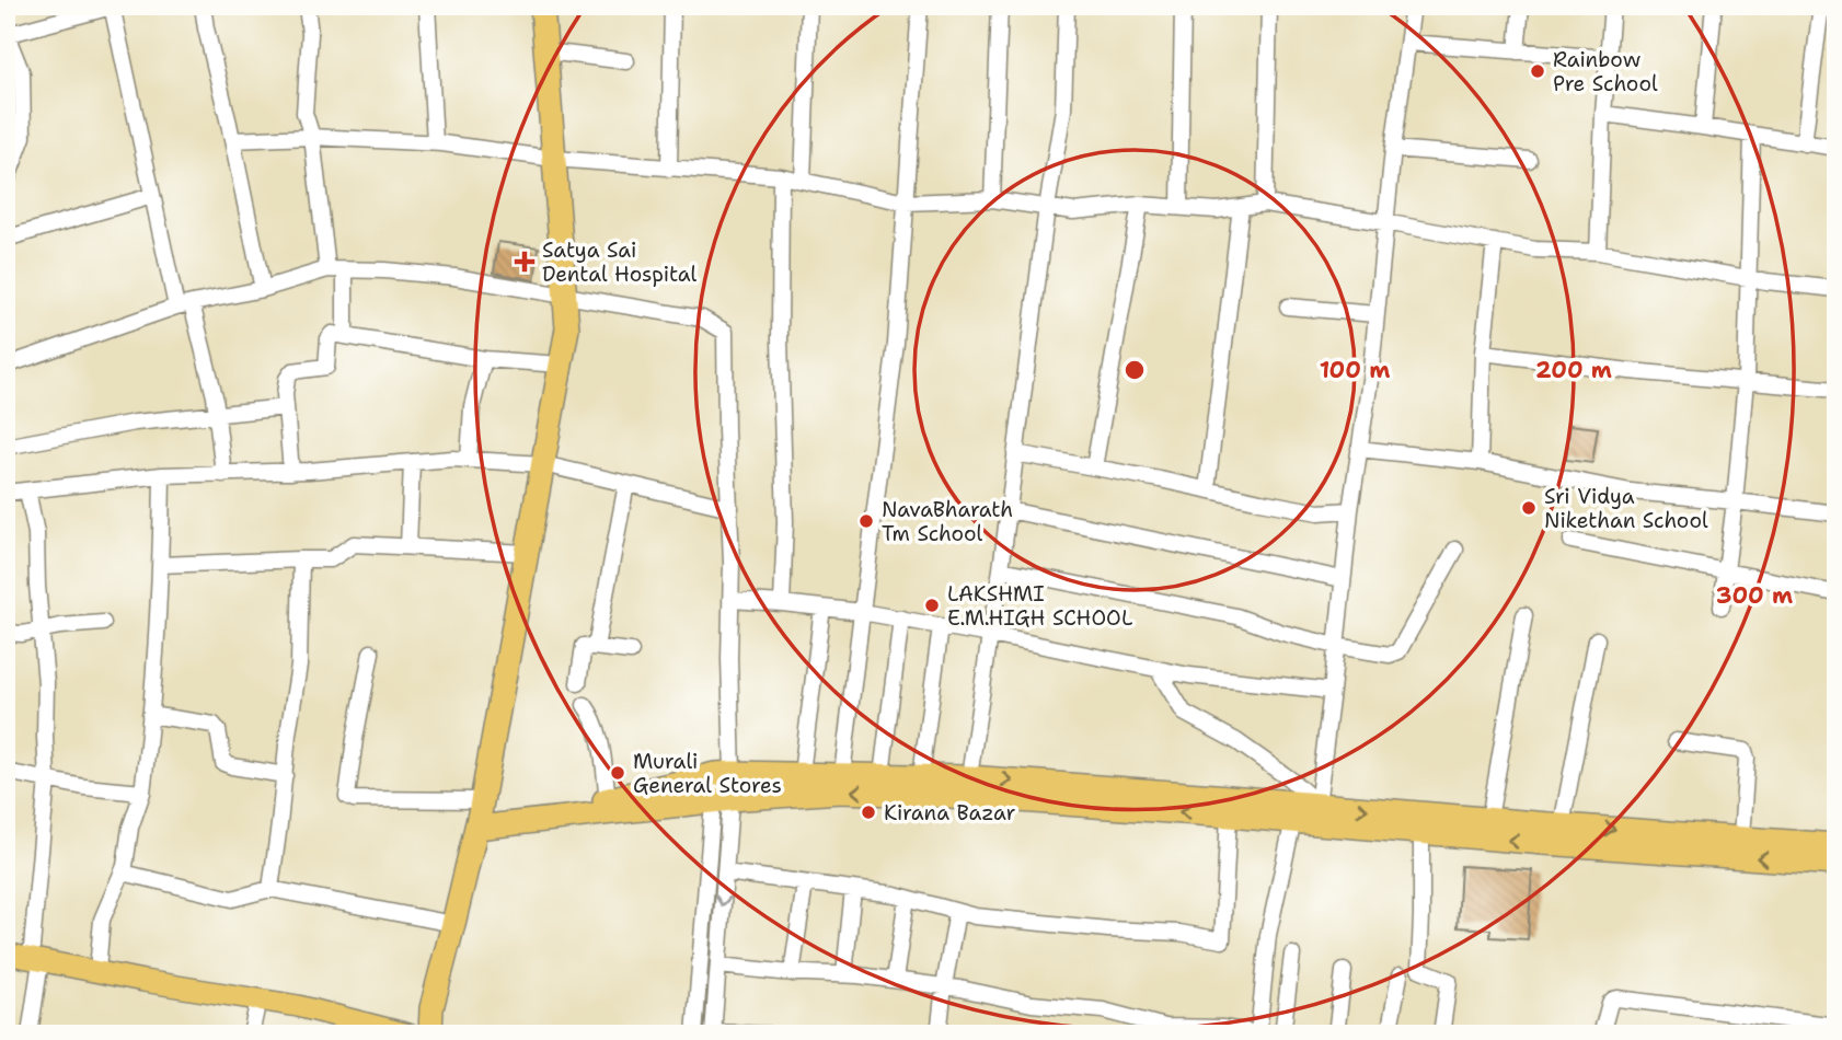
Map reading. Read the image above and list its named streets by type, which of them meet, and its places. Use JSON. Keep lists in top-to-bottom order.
{
  "places": {
    "other": [
      "Rainbow Pre School",
      "Sri Vidya Nikethan School",
      "NavaBharath Tm School",
      "LAKSHMI E.M.HIGH SCHOOL",
      "Murali General Stores",
      "Kirana Bazar"
    ],
    "health": ["Satya Sai Dental Hospital"]
  },
  "rings": ["100 m", "200 m", "300 m"]
}
